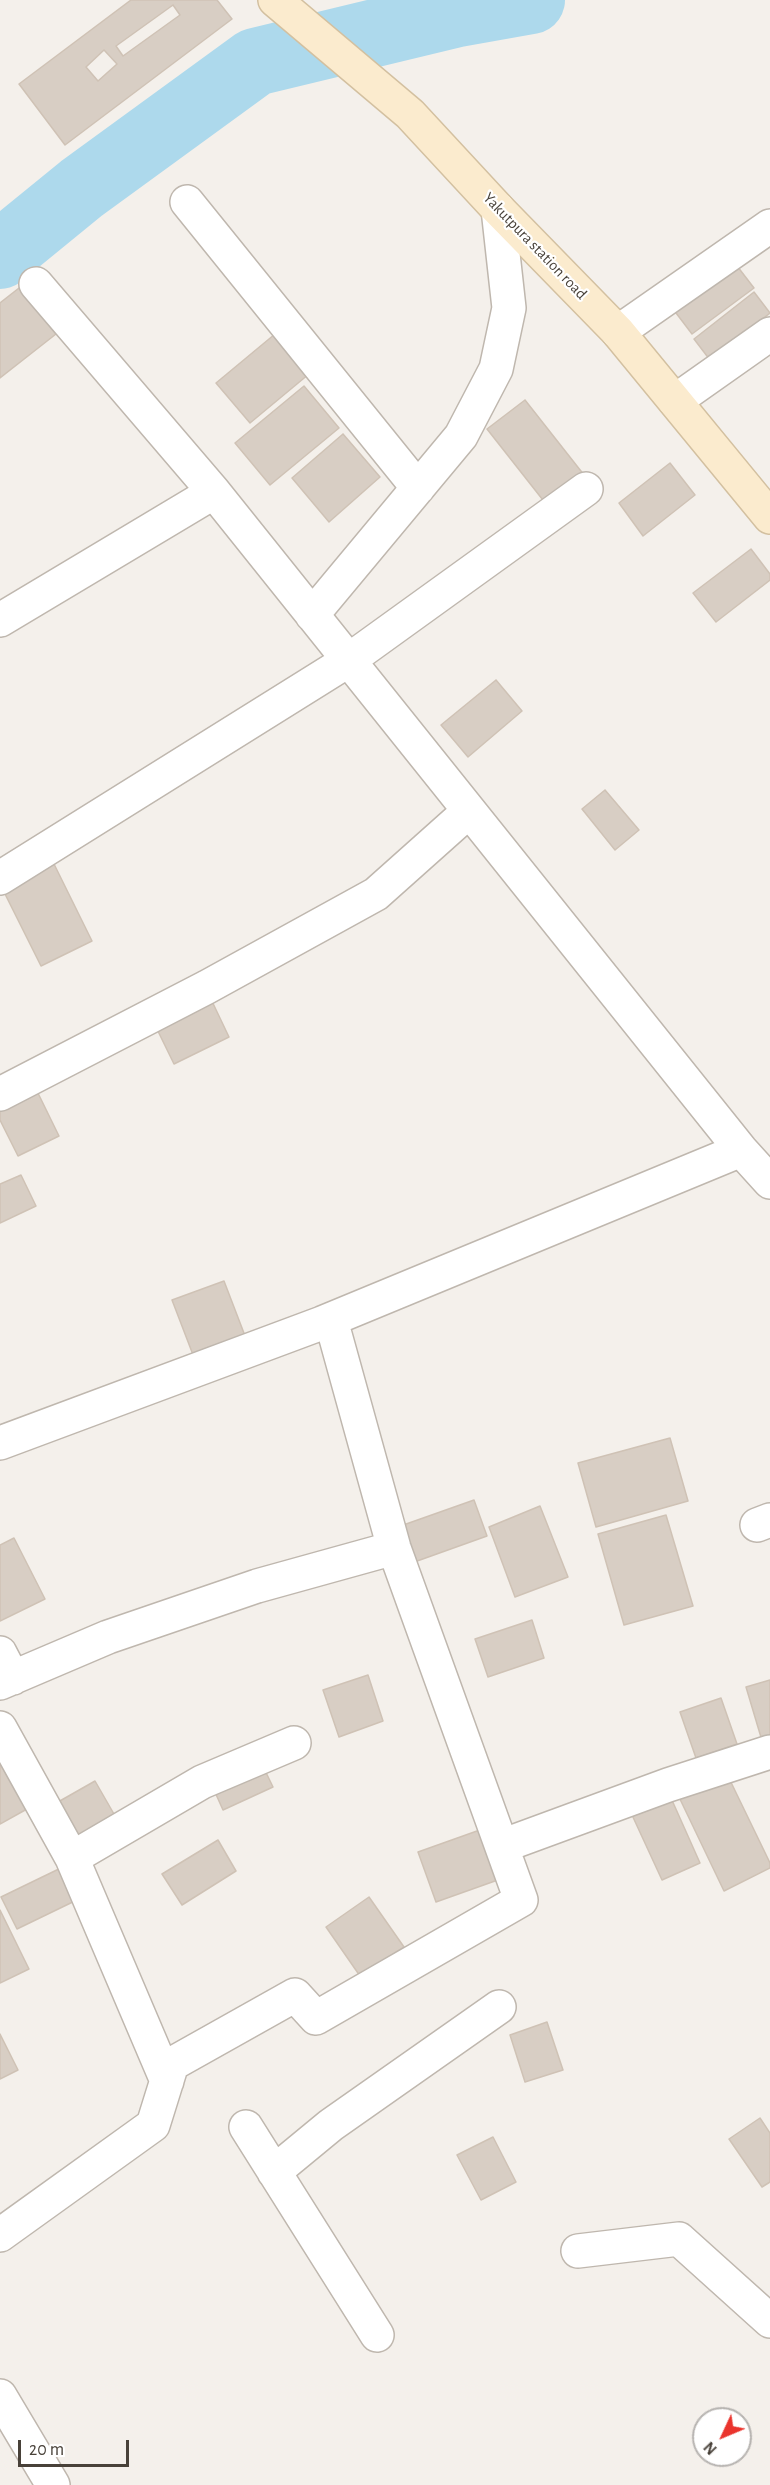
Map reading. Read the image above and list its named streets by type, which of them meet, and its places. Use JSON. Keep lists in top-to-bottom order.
{
  "streets": {
    "street": ["Yakutpura station road"]
  },
  "scale_bar": "20 m",
  "north": "bottom left"
}
